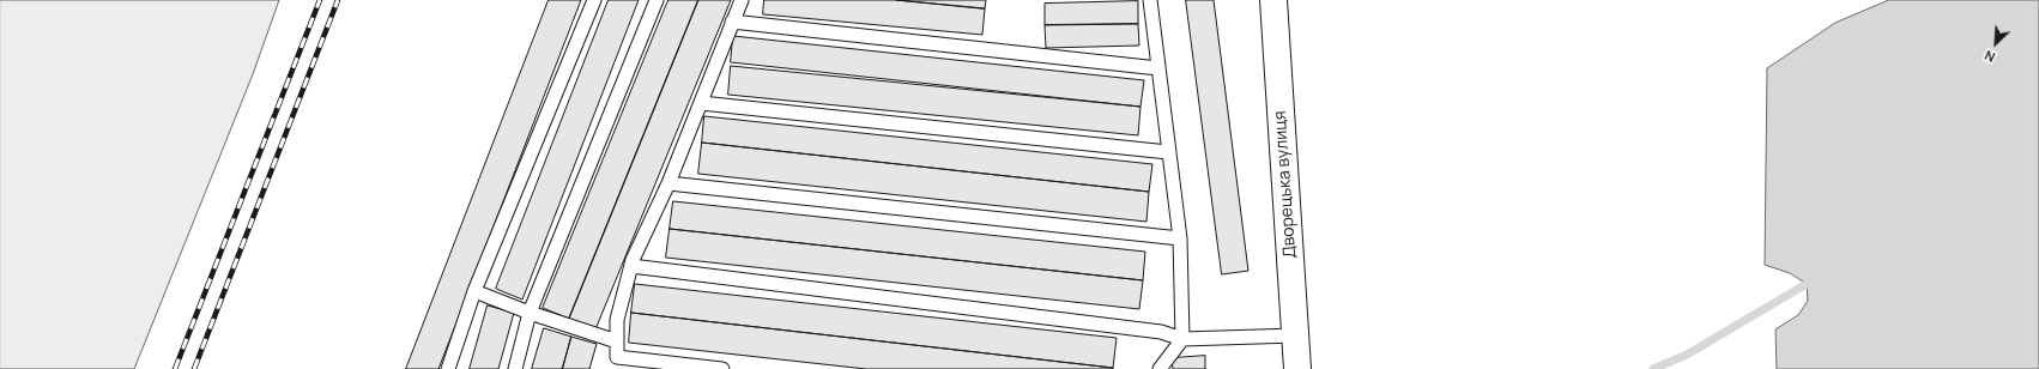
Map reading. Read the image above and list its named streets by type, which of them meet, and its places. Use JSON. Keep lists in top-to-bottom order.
{
  "streets": {
    "street": ["Дворецька вулиця"]
  },
  "north": "bottom left"
}
